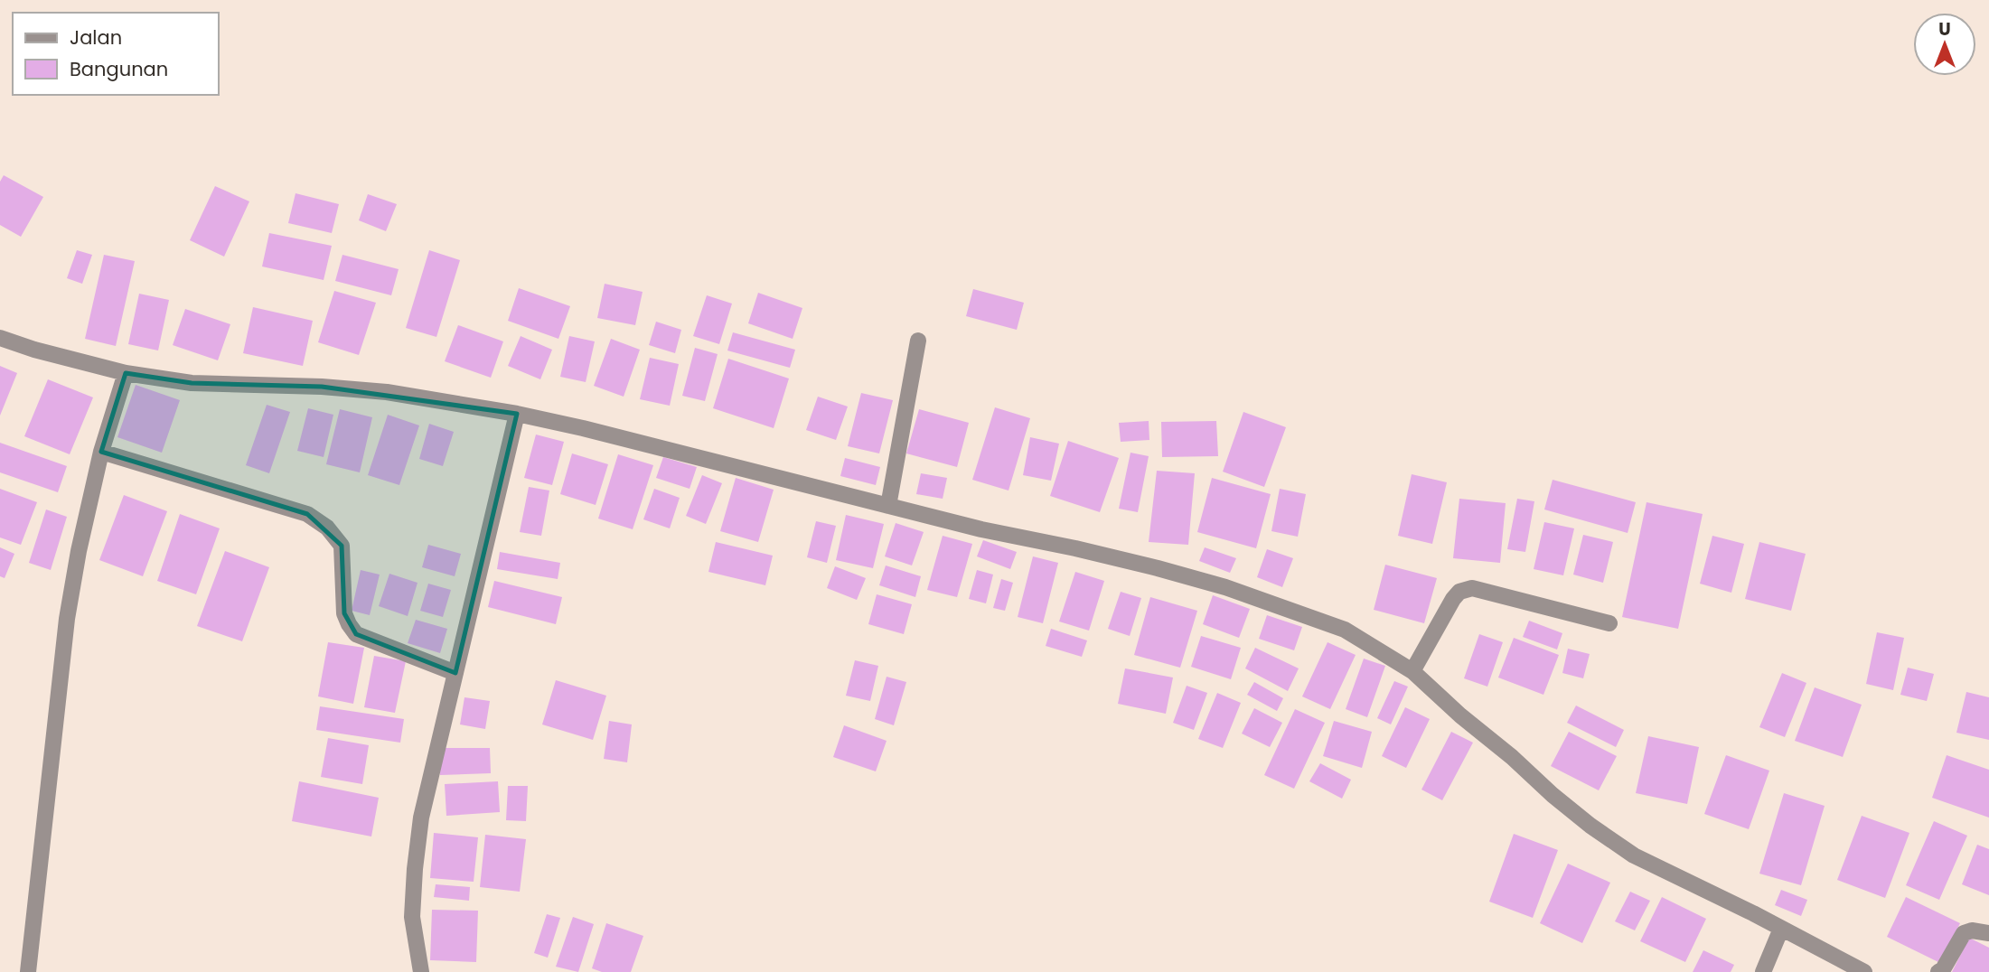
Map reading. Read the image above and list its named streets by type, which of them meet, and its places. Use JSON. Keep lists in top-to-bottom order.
{
  "legend": ["Jalan", "Bangunan"],
  "north": "top"
}
